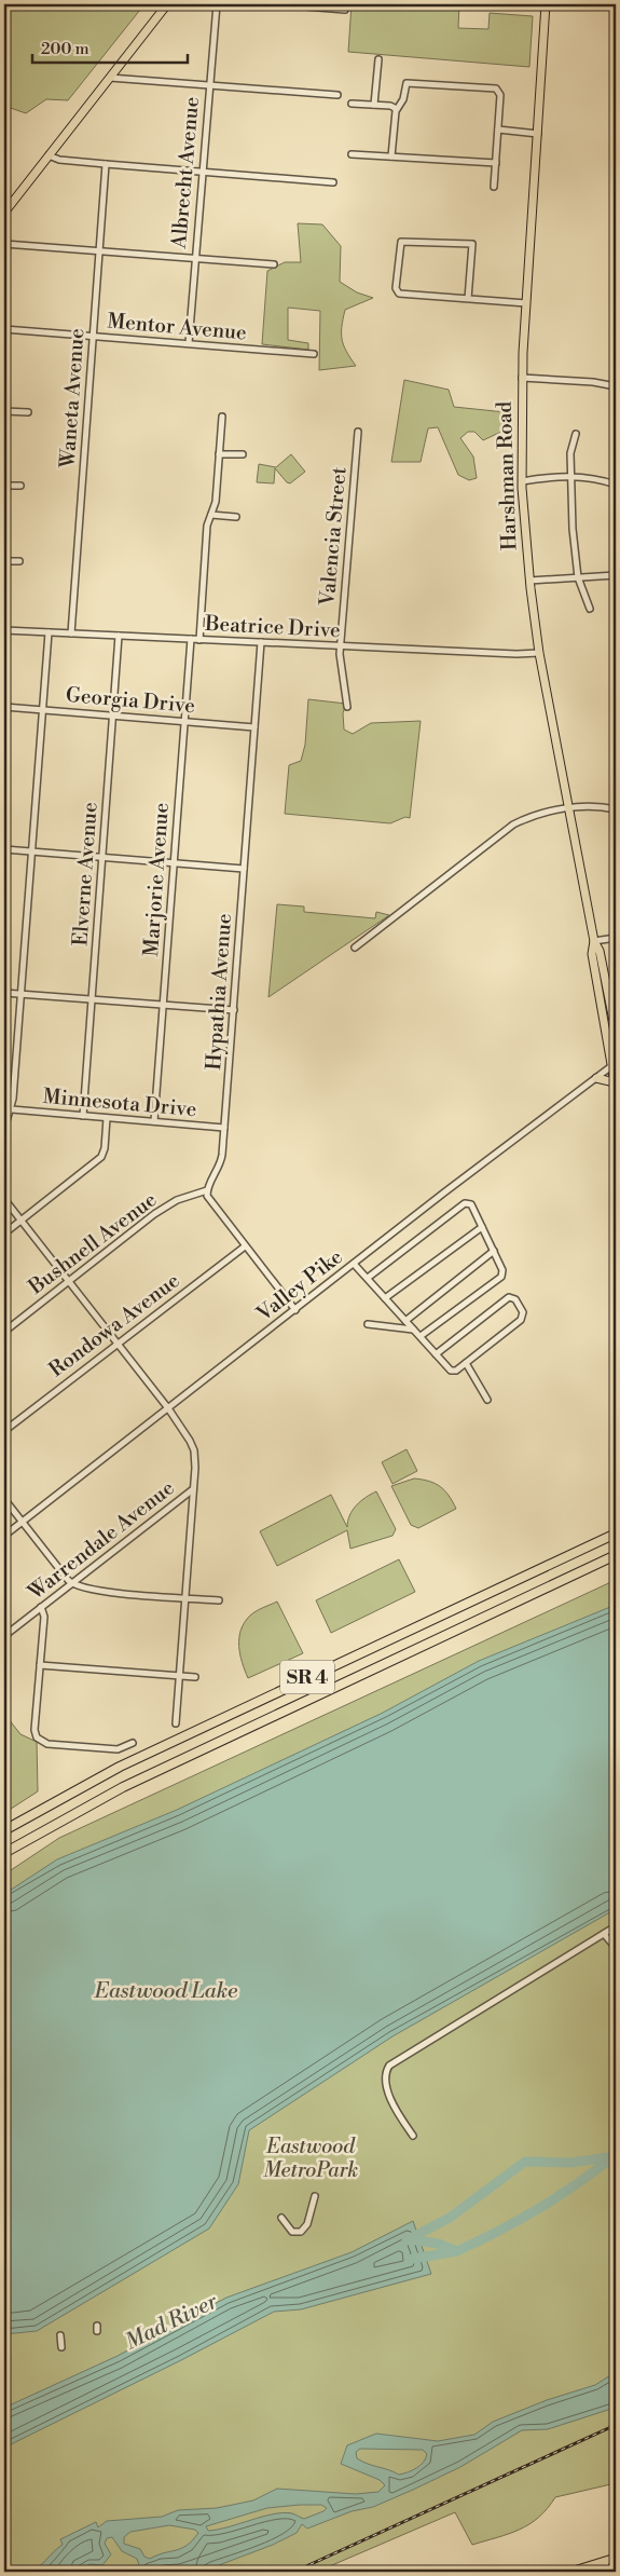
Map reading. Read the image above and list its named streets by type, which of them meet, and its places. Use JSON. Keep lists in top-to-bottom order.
{
  "streets": {
    "highway": ["SR 4"],
    "main road": ["Harshman Road"],
    "street": [
      "Albrecht Avenue",
      "Mentor Avenue",
      "Waneta Avenue",
      "Valencia Street",
      "Beatrice Drive",
      "Georgia Drive",
      "Elverne Avenue",
      "Marjorie Avenue",
      "Hypathia Avenue",
      "Minnesota Drive",
      "Bushnell Avenue",
      "Valley Pike",
      "Rondowa Avenue",
      "Warrendale Avenue"
    ]
  },
  "crossings": [
    ["Albrecht Avenue", "Mentor Avenue"],
    ["Mentor Avenue", "Waneta Avenue"],
    ["Waneta Avenue", "Beatrice Drive"],
    ["Harshman Road", "Beatrice Drive"],
    ["Harshman Road", "Valley Pike"],
    ["Valencia Street", "Beatrice Drive"],
    ["Beatrice Drive", "Elverne Avenue"],
    ["Beatrice Drive", "Marjorie Avenue"],
    ["Beatrice Drive", "Hypathia Avenue"],
    ["Georgia Drive", "Elverne Avenue"],
    ["Georgia Drive", "Marjorie Avenue"],
    ["Georgia Drive", "Hypathia Avenue"],
    ["Elverne Avenue", "Minnesota Drive"],
    ["Marjorie Avenue", "Minnesota Drive"],
    ["Hypathia Avenue", "Minnesota Drive"],
    ["Hypathia Avenue", "Bushnell Avenue"]
  ],
  "water": ["Eastwood Lake", "Mad River"],
  "parks": ["Eastwood MetroPark"],
  "scale_bar": "200 m"
}
